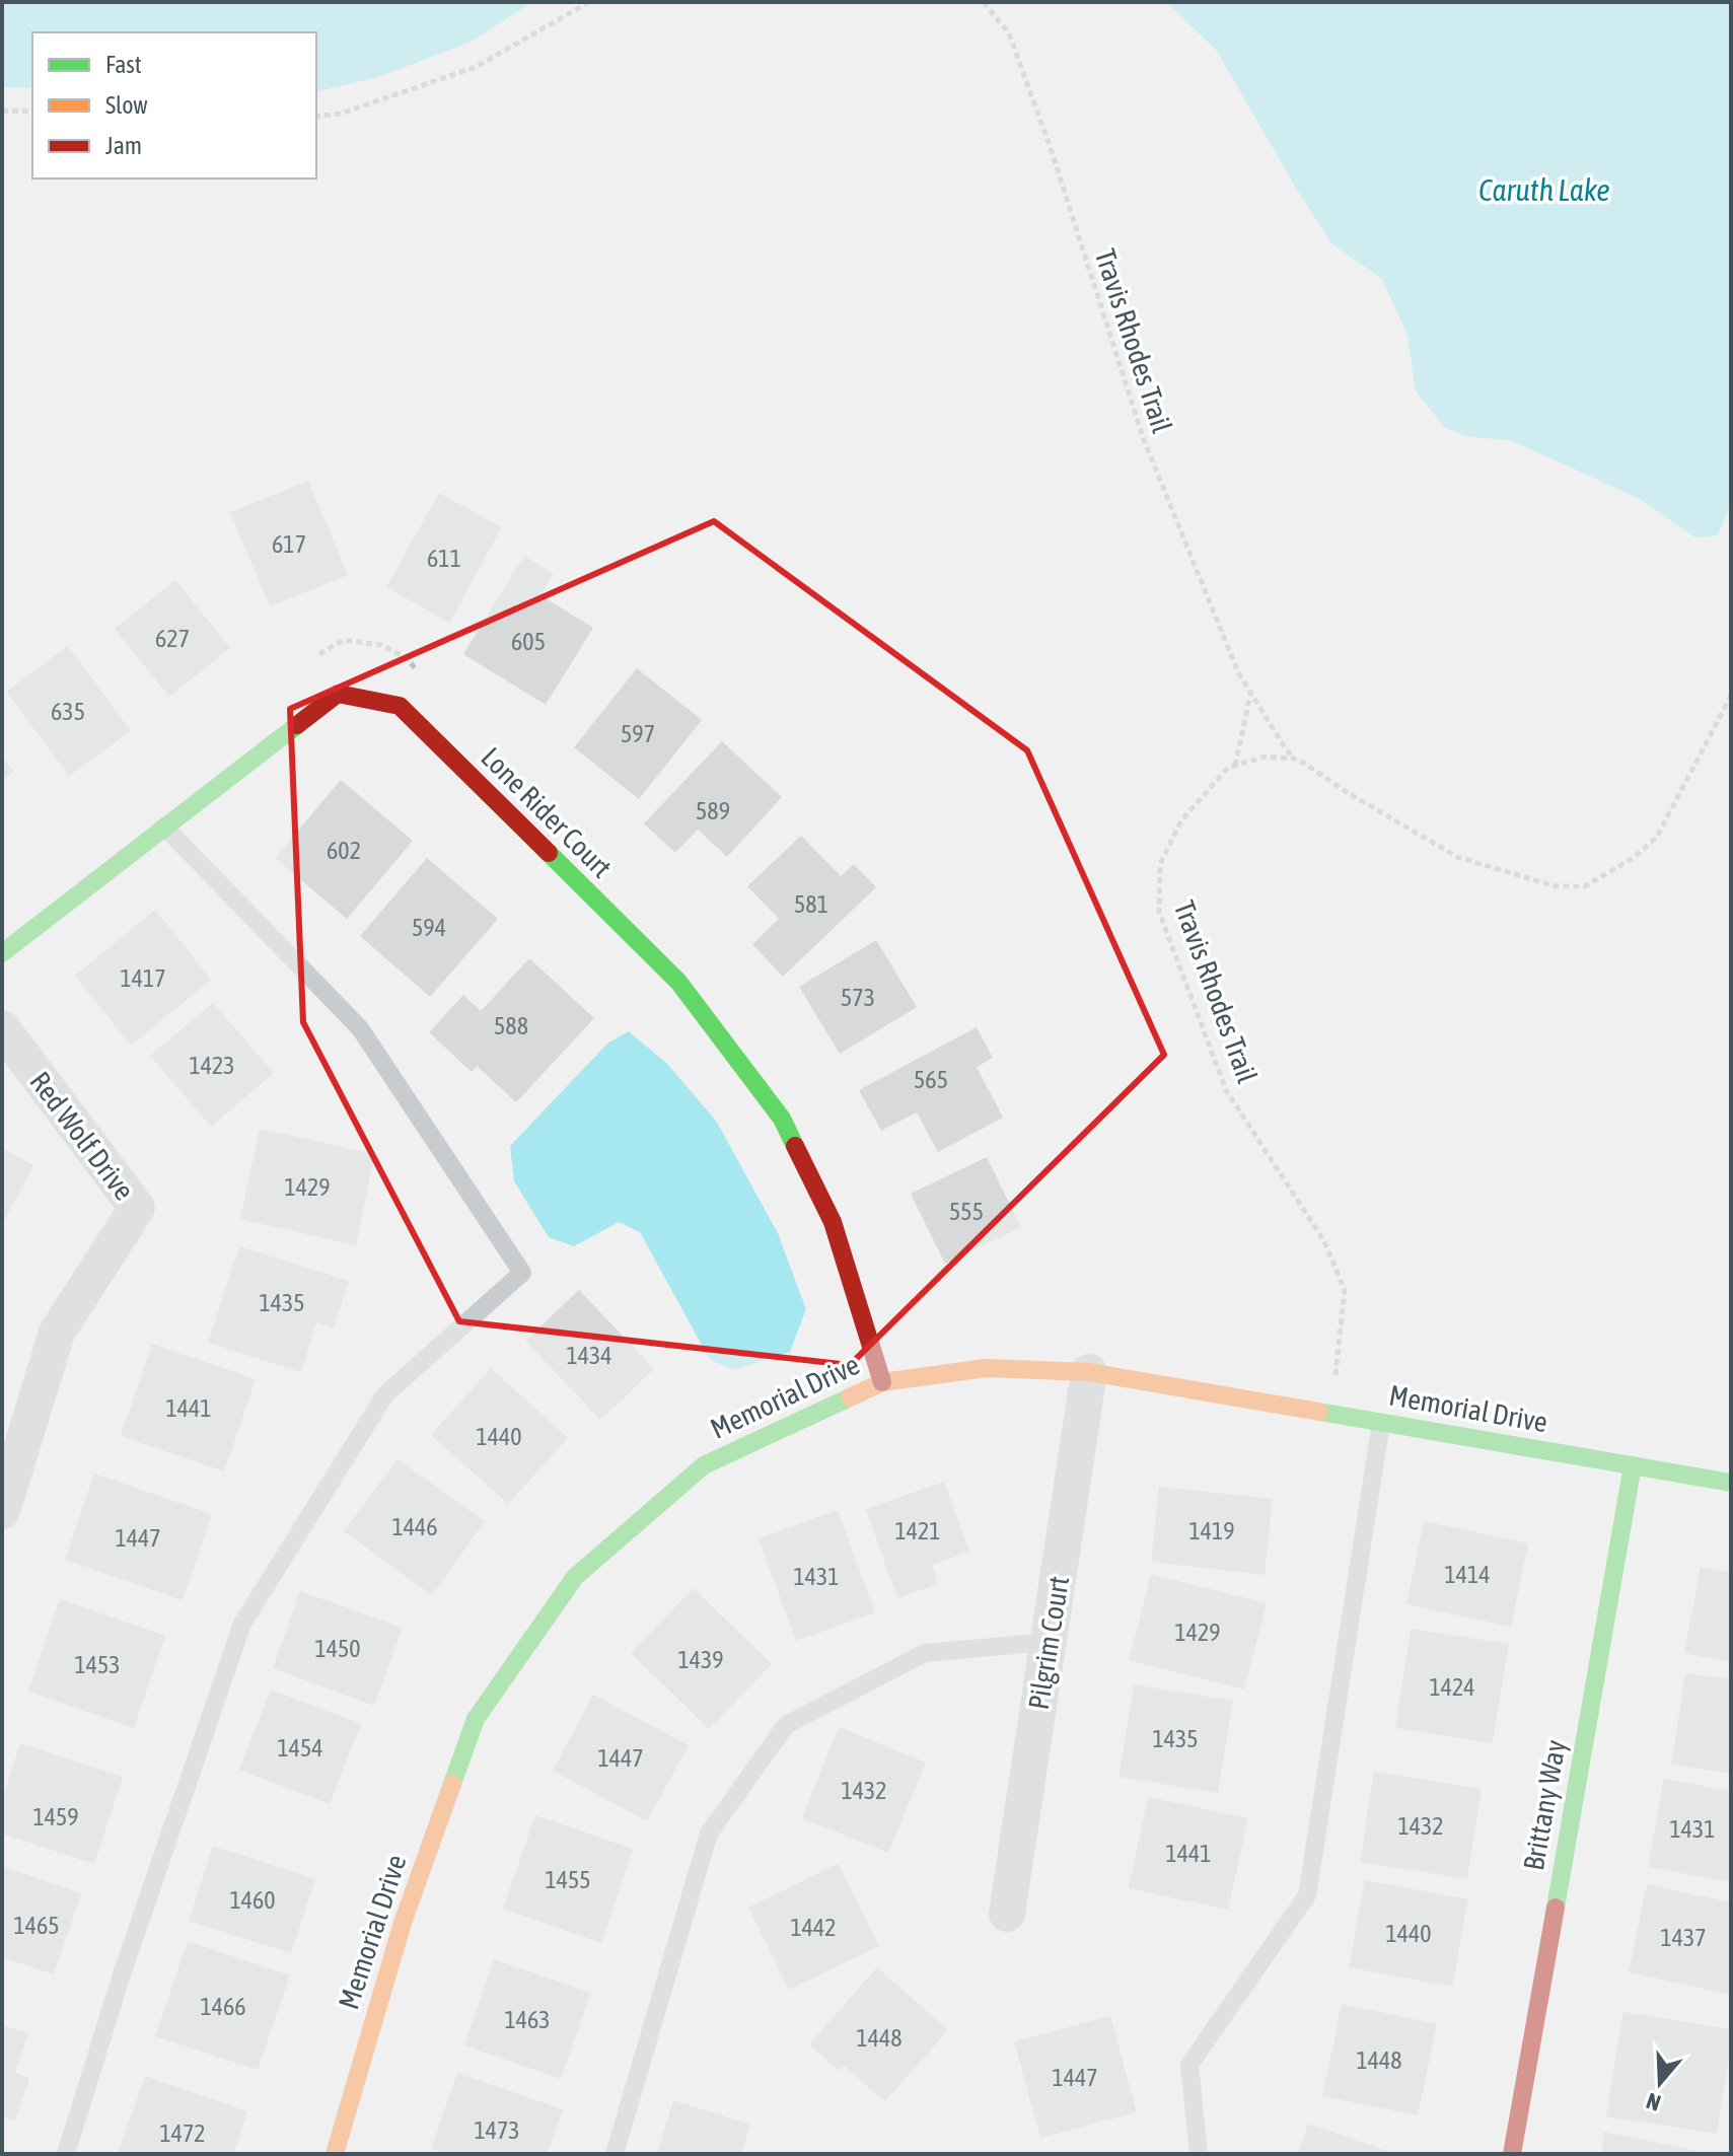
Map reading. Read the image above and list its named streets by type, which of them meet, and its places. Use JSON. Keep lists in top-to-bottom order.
{
  "streets": {
    "street": [
      "Lone Rider Court",
      "Red Wolf Drive",
      "Memorial Drive",
      "Pilgrim Court",
      "Brittany Way"
    ],
    "path": ["Travis Rhodes Trail"]
  },
  "crossings": [
    ["Lone Rider Court", "Memorial Drive"],
    ["Memorial Drive", "Pilgrim Court"],
    ["Memorial Drive", "Brittany Way"]
  ],
  "water": ["Caruth Lake"],
  "house_numbers": [
    "617",
    "611",
    "627",
    "605",
    "635",
    "597",
    "589",
    "602",
    "581",
    "594",
    "1417",
    "573",
    "588",
    "1423",
    "565",
    "1429",
    "555",
    "1435",
    "1434",
    "1441",
    "1440",
    "1446",
    "1421",
    "1419",
    "1447",
    "1414",
    "1431",
    "1429",
    "1450",
    "1439",
    "1453",
    "1424",
    "1435",
    "1454",
    "1447",
    "1432",
    "1459",
    "1432",
    "1431",
    "1441",
    "1455",
    "1460",
    "1465",
    "1442",
    "1440",
    "1437",
    "1466",
    "1463",
    "1448",
    "1448",
    "1447",
    "1473",
    "1472"
  ],
  "legend": ["Fast", "Slow", "Jam"],
  "north": "bottom"
}
